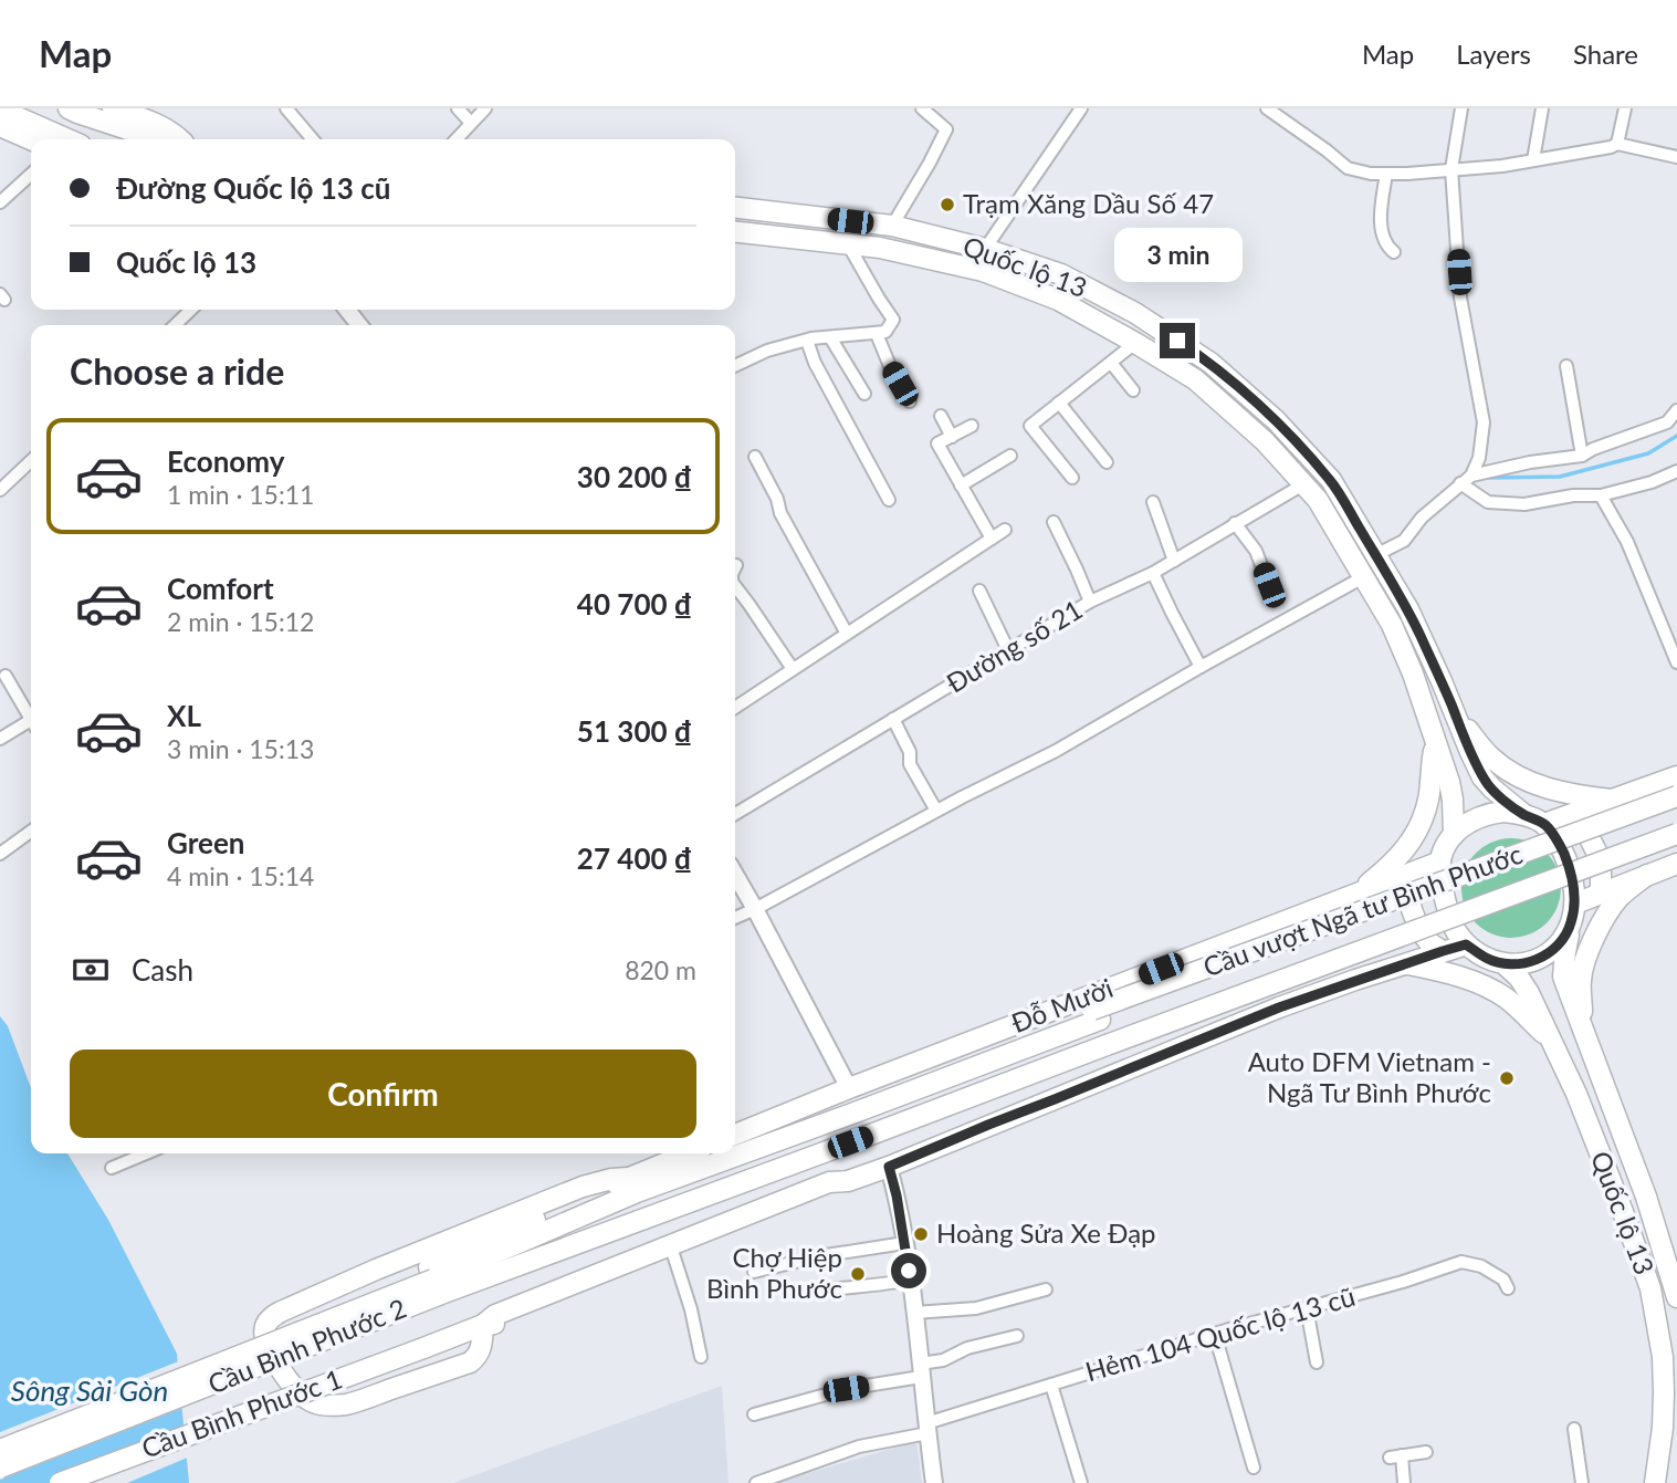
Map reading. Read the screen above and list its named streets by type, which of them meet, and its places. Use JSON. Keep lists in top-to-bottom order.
{
  "streets": {
    "highway": [
      "Quốc lộ 13",
      "Cầu vượt Ngã tư Bình Phước",
      "Đỗ Mười",
      "Cầu Bình Phước 2",
      "Cầu Bình Phước 1"
    ],
    "street": ["Đường số 21", "Hẻm 104 Quốc lộ 13 cũ"]
  },
  "crossings": [
    ["Quốc lộ 13", "Đường số 21"],
    ["Quốc lộ 13", "Đỗ Mười"],
    ["Cầu vượt Ngã tư Bình Phước", "Đỗ Mười"],
    ["Đỗ Mười", "Cầu Bình Phước 2"]
  ],
  "water": ["Sông Sài Gòn"],
  "places": [
    "Trạm Xăng Dầu Số 47",
    "Auto DFM Vietnam - Ngã Tư Bình Phước",
    "Hoàng Sửa Xe Đạp",
    "Chợ Hiệp Bình Phước"
  ],
  "page": {
    "header": "Map",
    "nav": ["Map", "Layers", "Share"],
    "banner": ["Đường Quốc lộ 13 cũ", "Quốc lộ 13"],
    "bubble": "3 min",
    "heading": "Choose a ride",
    "list": [
      {
        "name": "Economy",
        "note": "1 min · 15:11",
        "value": "30 200 ₫"
      },
      {
        "name": "Comfort",
        "note": "2 min · 15:12",
        "value": "40 700 ₫"
      },
      {
        "name": "XL",
        "note": "3 min · 15:13",
        "value": "51 300 ₫"
      },
      {
        "name": "Green",
        "note": "4 min · 15:14",
        "value": "27 400 ₫"
      }
    ],
    "pay": ["Cash", "820 m"],
    "buttons": "Confirm"
  }
}
